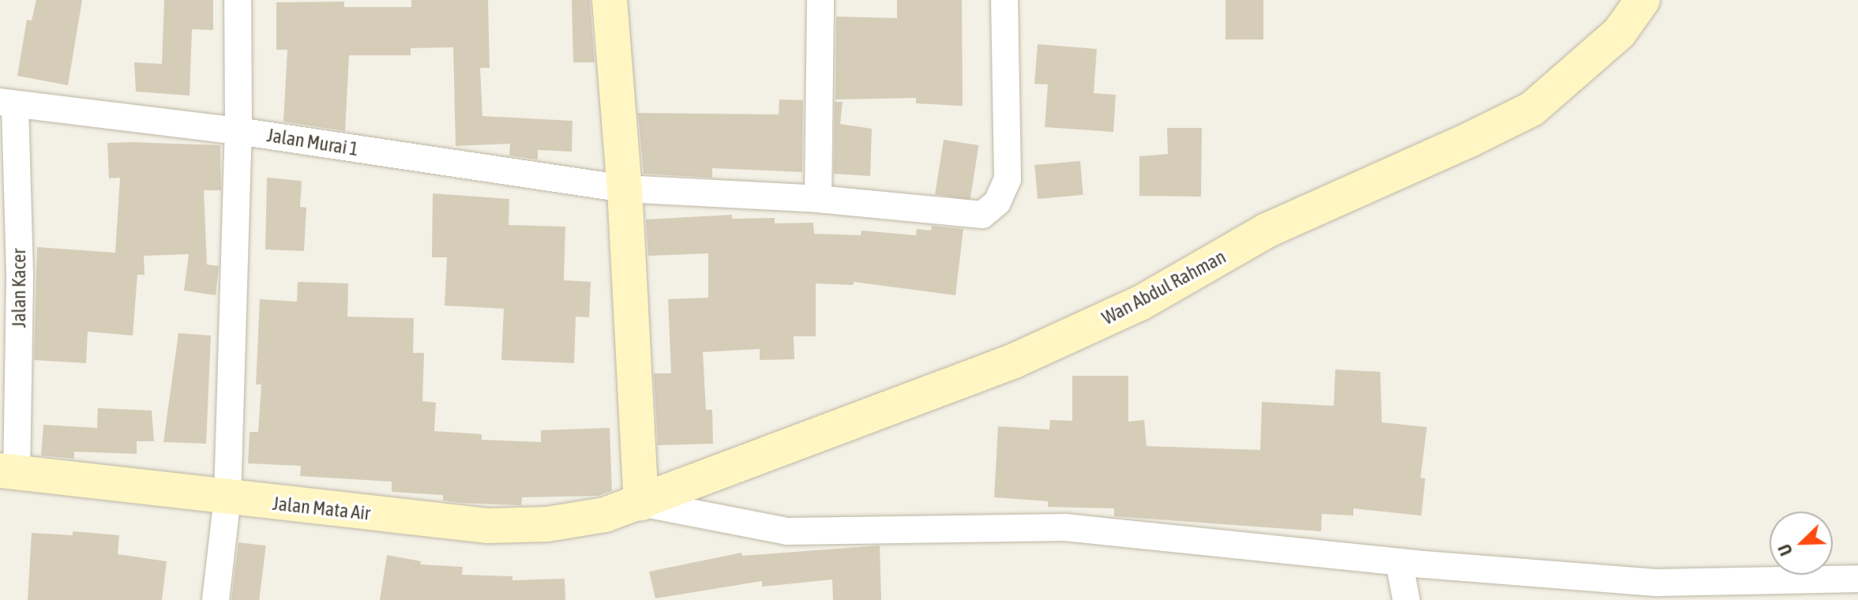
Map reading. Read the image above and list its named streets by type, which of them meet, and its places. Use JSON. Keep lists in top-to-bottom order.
{
  "streets": {
    "street": [
      "Jalan Murai 1",
      "Wan Abdul Rahman",
      "Jalan Kacer",
      "Jalan Mata Air"
    ]
  },
  "crossings": [
    ["Jalan Murai 1", "Jalan Kacer"],
    ["Wan Abdul Rahman", "Jalan Mata Air"],
    ["Jalan Kacer", "Jalan Mata Air"]
  ],
  "north": "bottom left"
}
